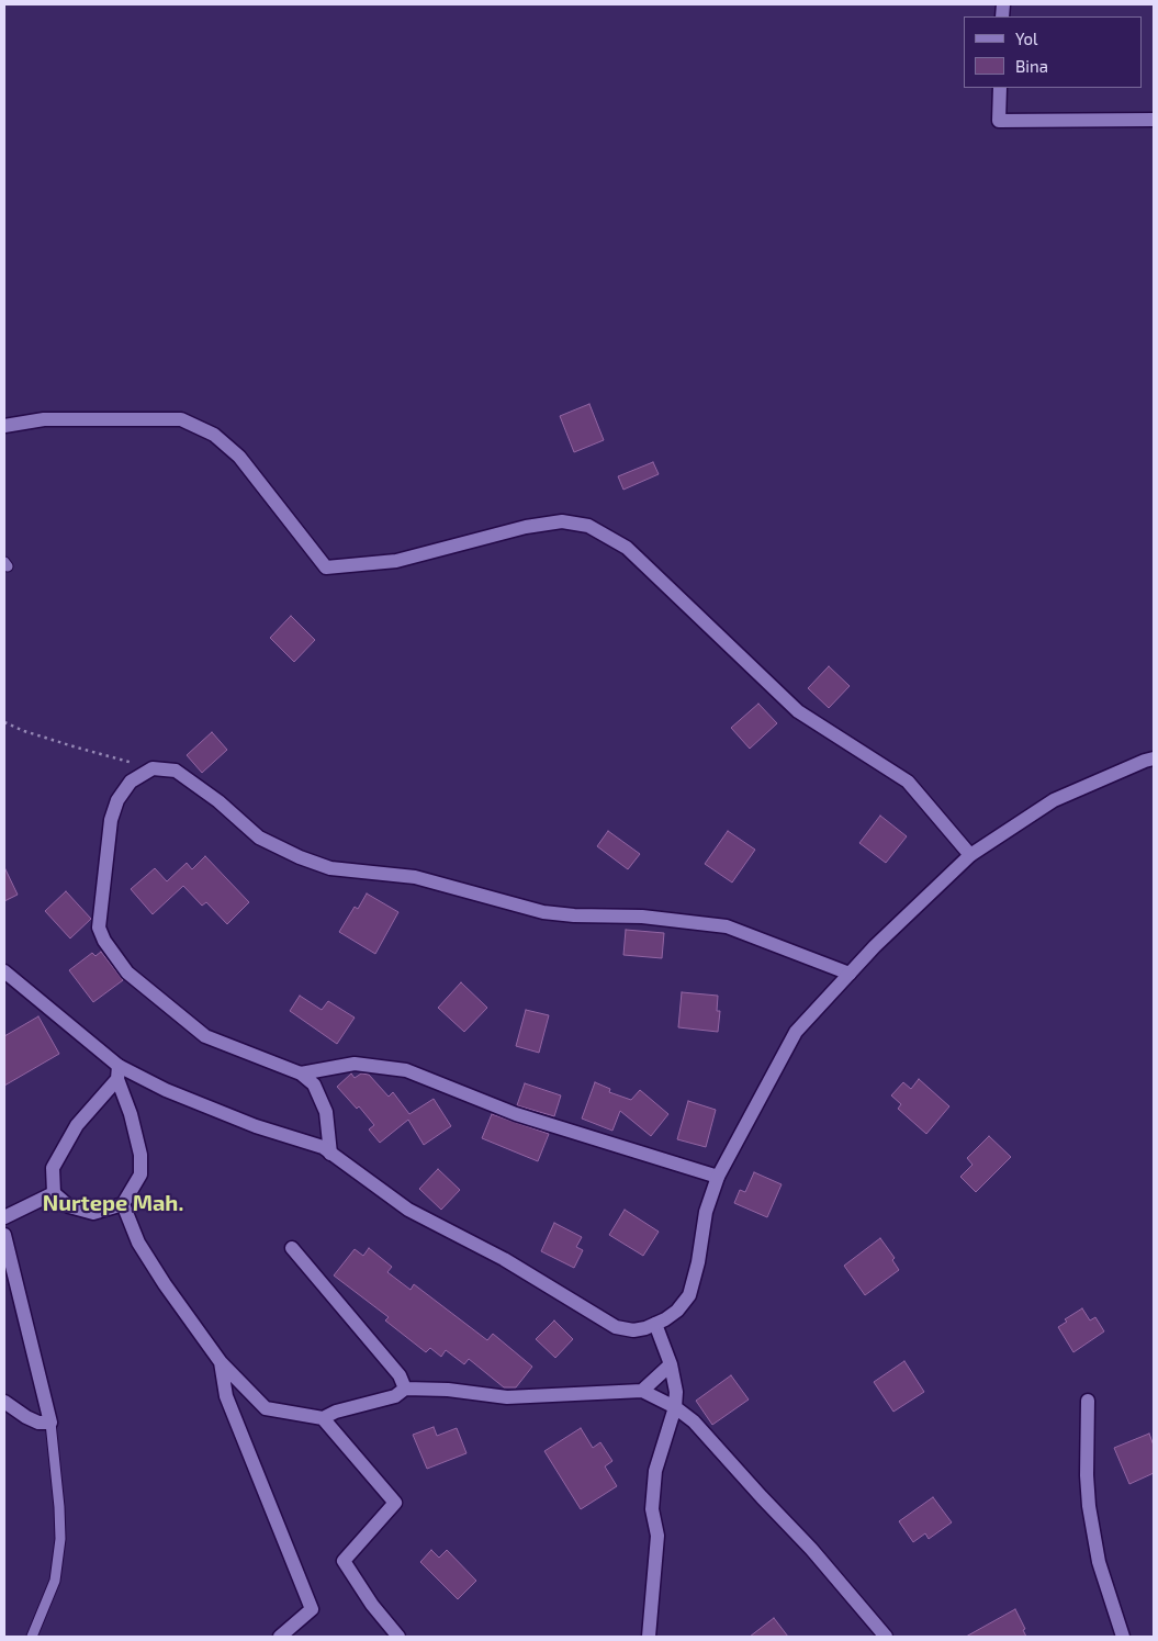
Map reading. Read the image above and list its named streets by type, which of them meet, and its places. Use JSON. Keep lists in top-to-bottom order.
{
  "districts": ["Nurtepe Mah."],
  "legend": ["Yol", "Bina"]
}
